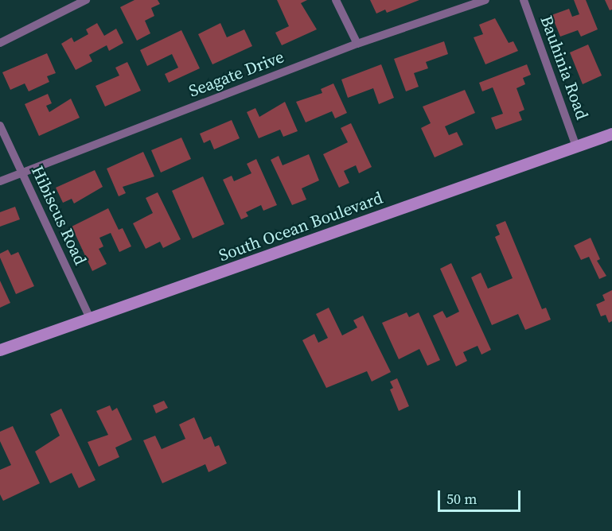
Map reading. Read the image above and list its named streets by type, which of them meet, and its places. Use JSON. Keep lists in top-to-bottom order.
{
  "streets": {
    "main road": ["South Ocean Boulevard"],
    "street": ["Bauhinia Road", "Seagate Drive", "Hibiscus Road"]
  },
  "crossings": [
    ["Bauhinia Road", "South Ocean Boulevard"],
    ["Seagate Drive", "Hibiscus Road"],
    ["Hibiscus Road", "South Ocean Boulevard"]
  ],
  "scale_bar": "50 m"
}
